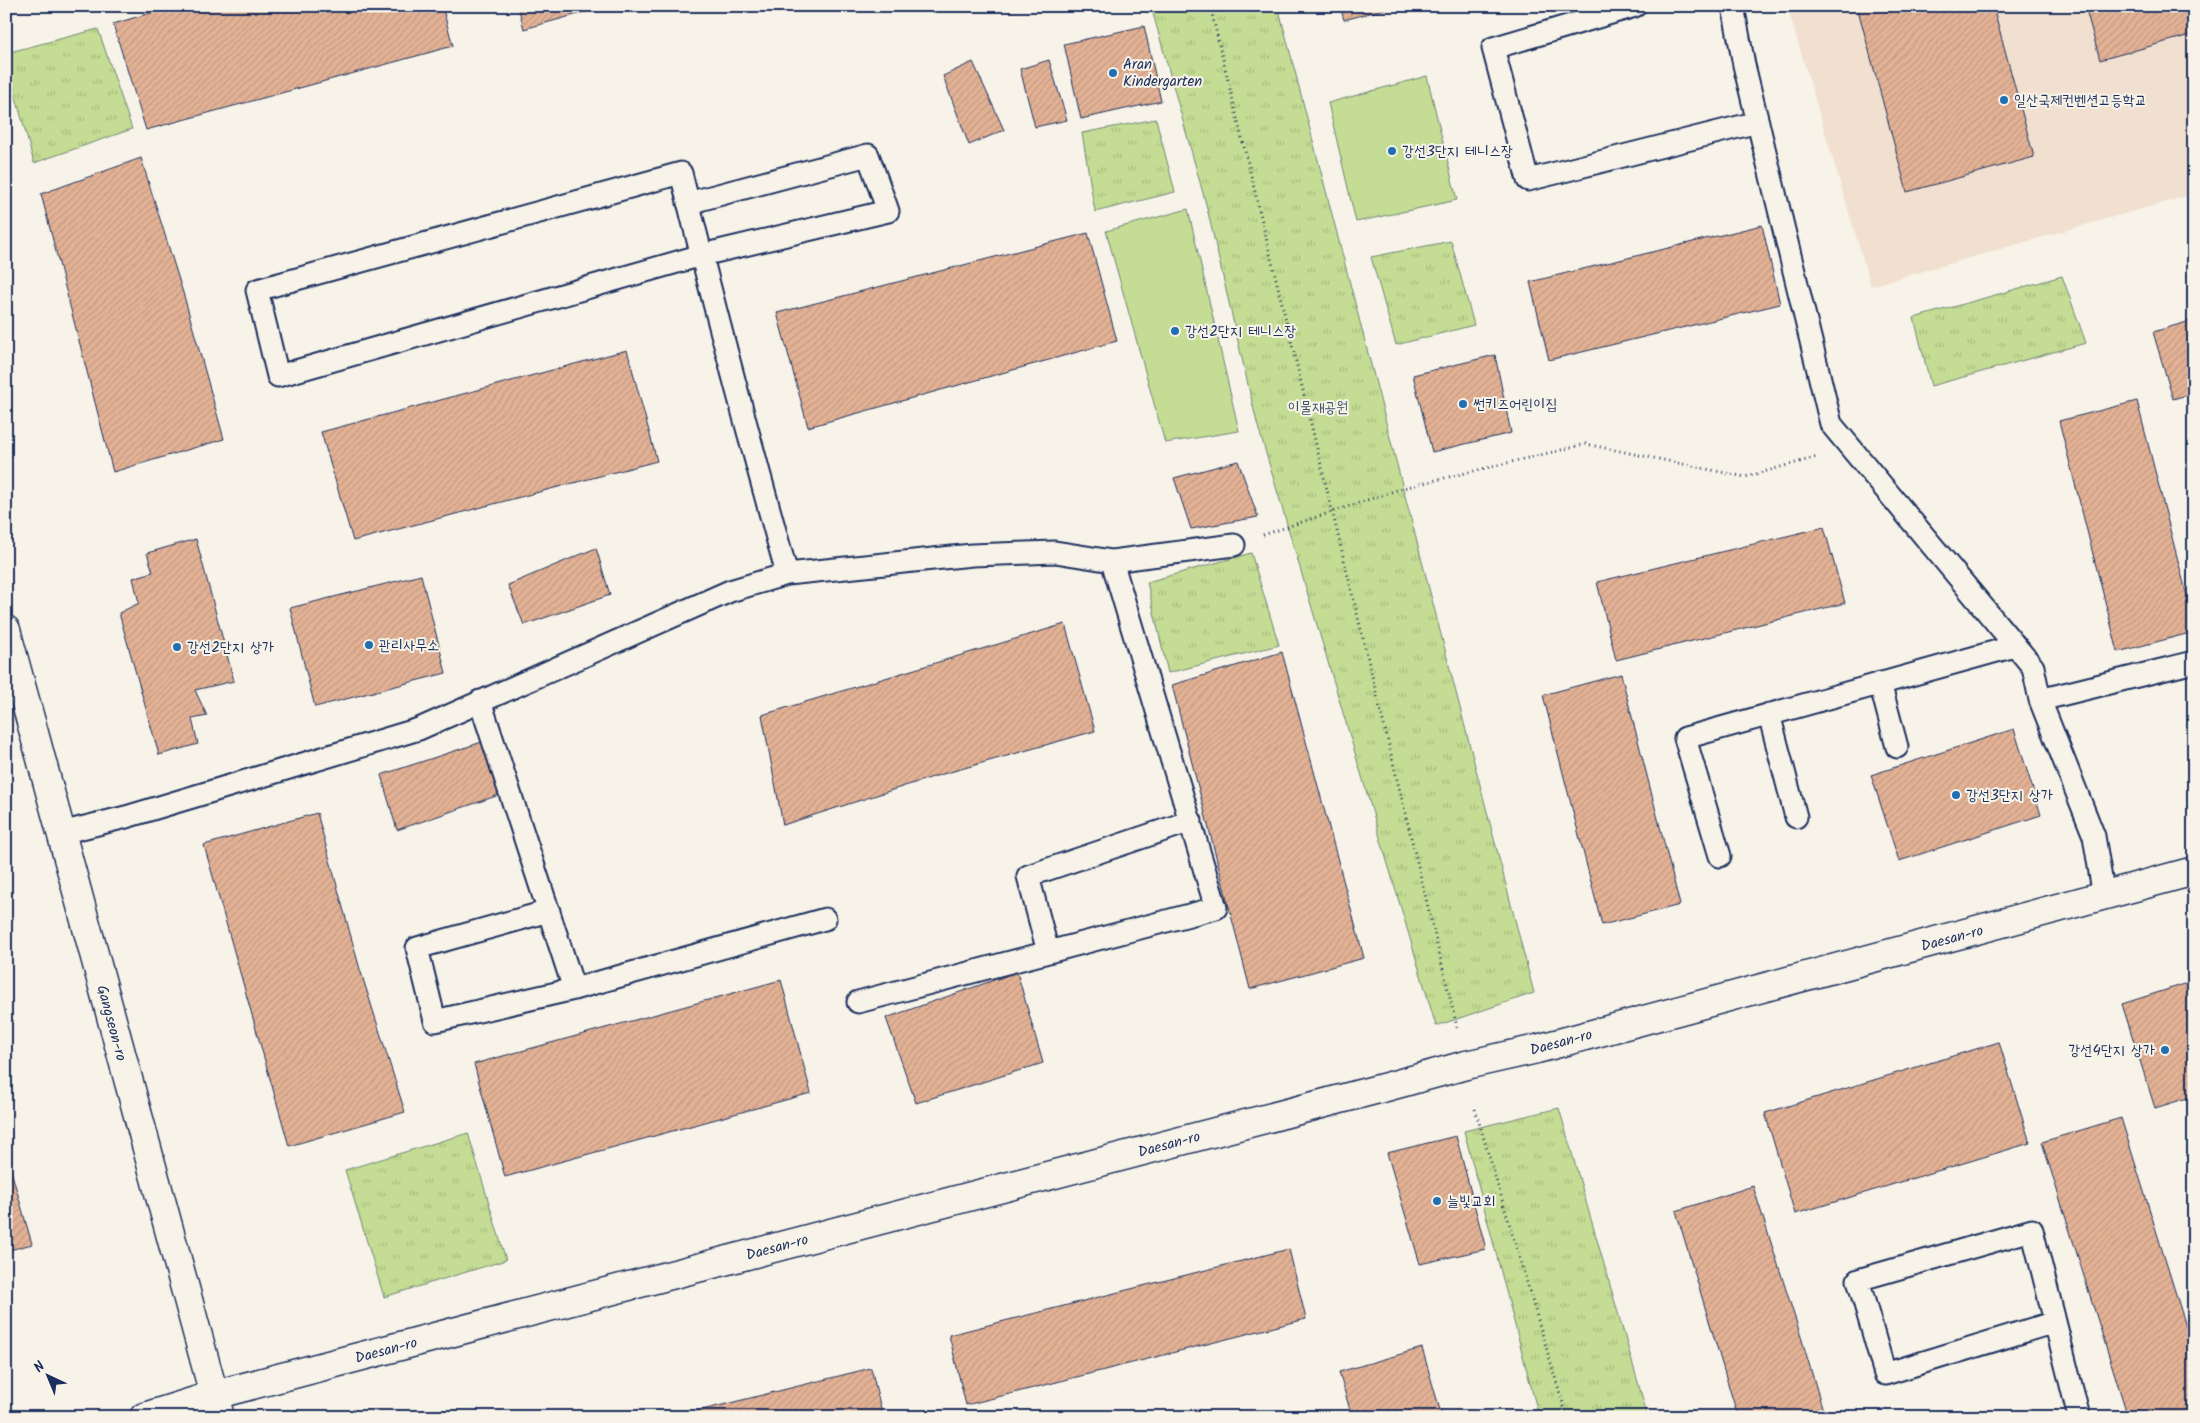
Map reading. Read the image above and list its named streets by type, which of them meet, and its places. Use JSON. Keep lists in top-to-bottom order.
{
  "streets": {
    "main road": ["Daesan-ro", "Gangseon-ro"]
  },
  "crossings": [
    ["Daesan-ro", "Gangseon-ro"]
  ],
  "parks": ["이물재공원"],
  "places": [
    "Aran Kindergarten",
    "일산국제컨벤션고등학교",
    "강선3단지 테니스장",
    "강선2단지 테니스장",
    "썬키즈어린이집",
    "관리사무소",
    "강선2단지 상가",
    "강선3단지 상가",
    "강선4단지 상가",
    "늘빛교회"
  ],
  "north": "top left"
}
